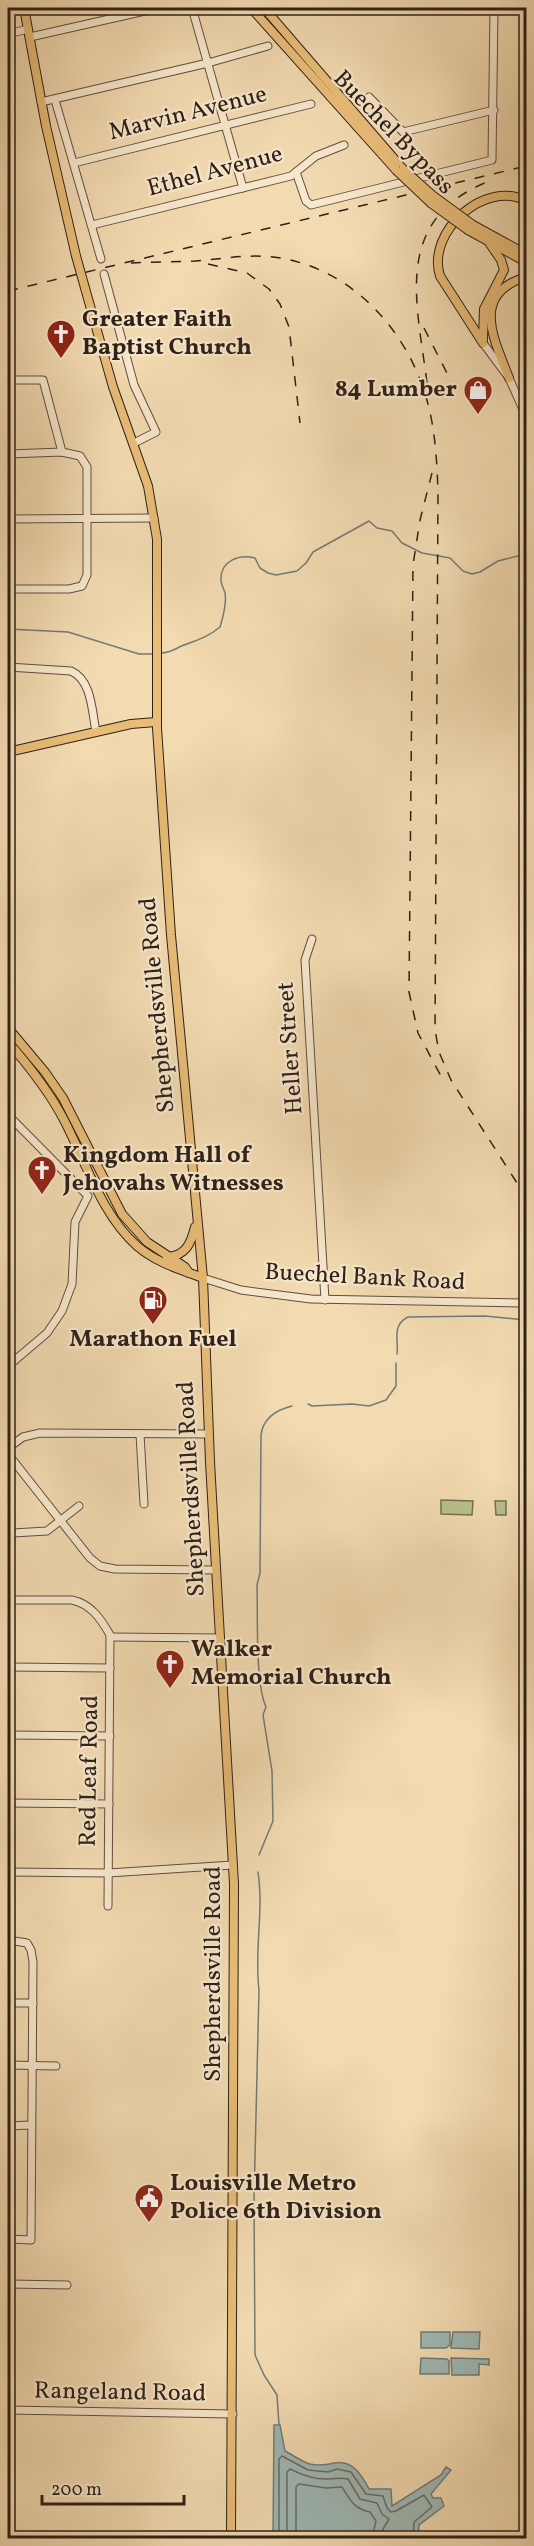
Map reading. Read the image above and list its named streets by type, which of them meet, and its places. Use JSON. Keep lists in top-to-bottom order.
{
  "streets": {
    "main road": ["Buechel Bypass", "Shepherdsville Road"],
    "street": [
      "Marvin Avenue",
      "Ethel Avenue",
      "Heller Street",
      "Buechel Bank Road",
      "Red Leaf Road",
      "Rangeland Road"
    ]
  },
  "crossings": [
    ["Shepherdsville Road", "Buechel Bank Road"],
    ["Shepherdsville Road", "Rangeland Road"],
    ["Heller Street", "Buechel Bank Road"]
  ],
  "places": {
    "church": ["Greater Faith Baptist Church", "Kingdom Hall of Jehovahs Witnesses", "Walker Memorial Church"],
    "shop": ["84 Lumber"],
    "fuel station": ["Marathon Fuel"],
    "public building": ["Louisville Metro Police 6th Division"]
  },
  "scale_bar": "200 m"
}
